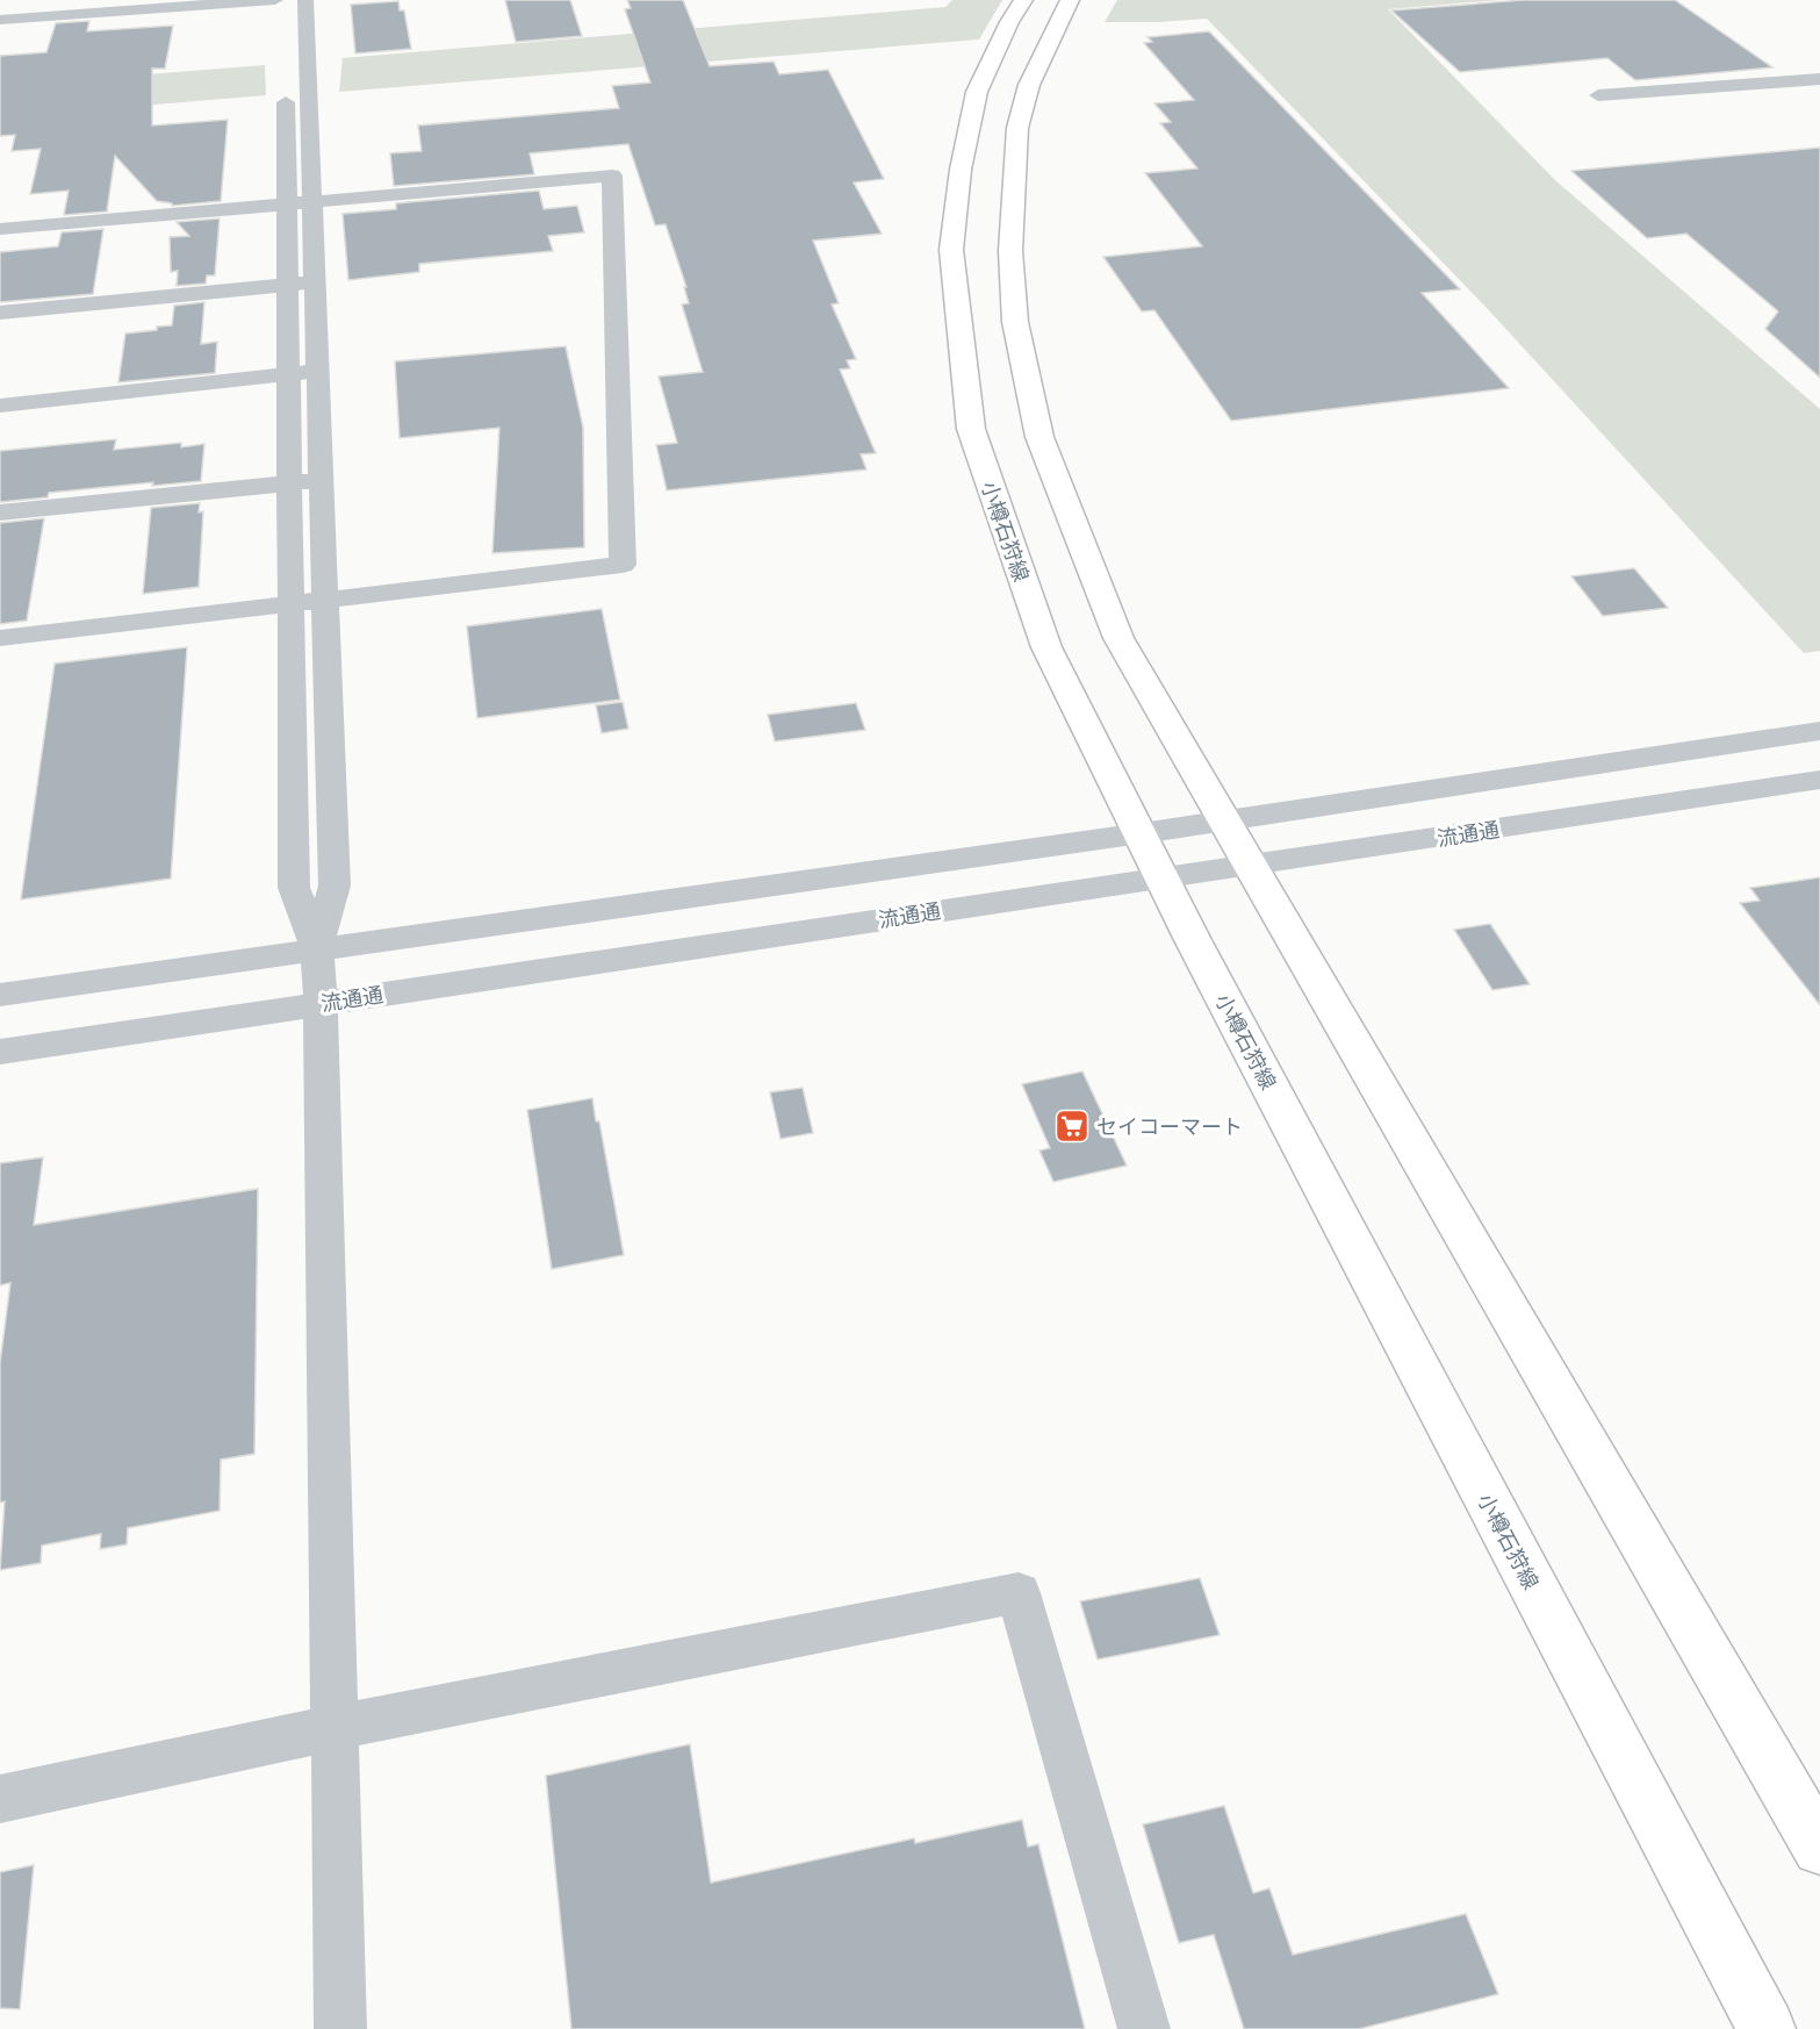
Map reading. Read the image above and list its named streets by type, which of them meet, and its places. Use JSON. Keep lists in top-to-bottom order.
{
  "streets": {
    "main road": ["小樽石狩線"],
    "street": ["流通通"]
  },
  "crossings": [
    ["小樽石狩線", "流通通"]
  ],
  "places": {
    "supermarket": ["セイコーマート"]
  }
}
